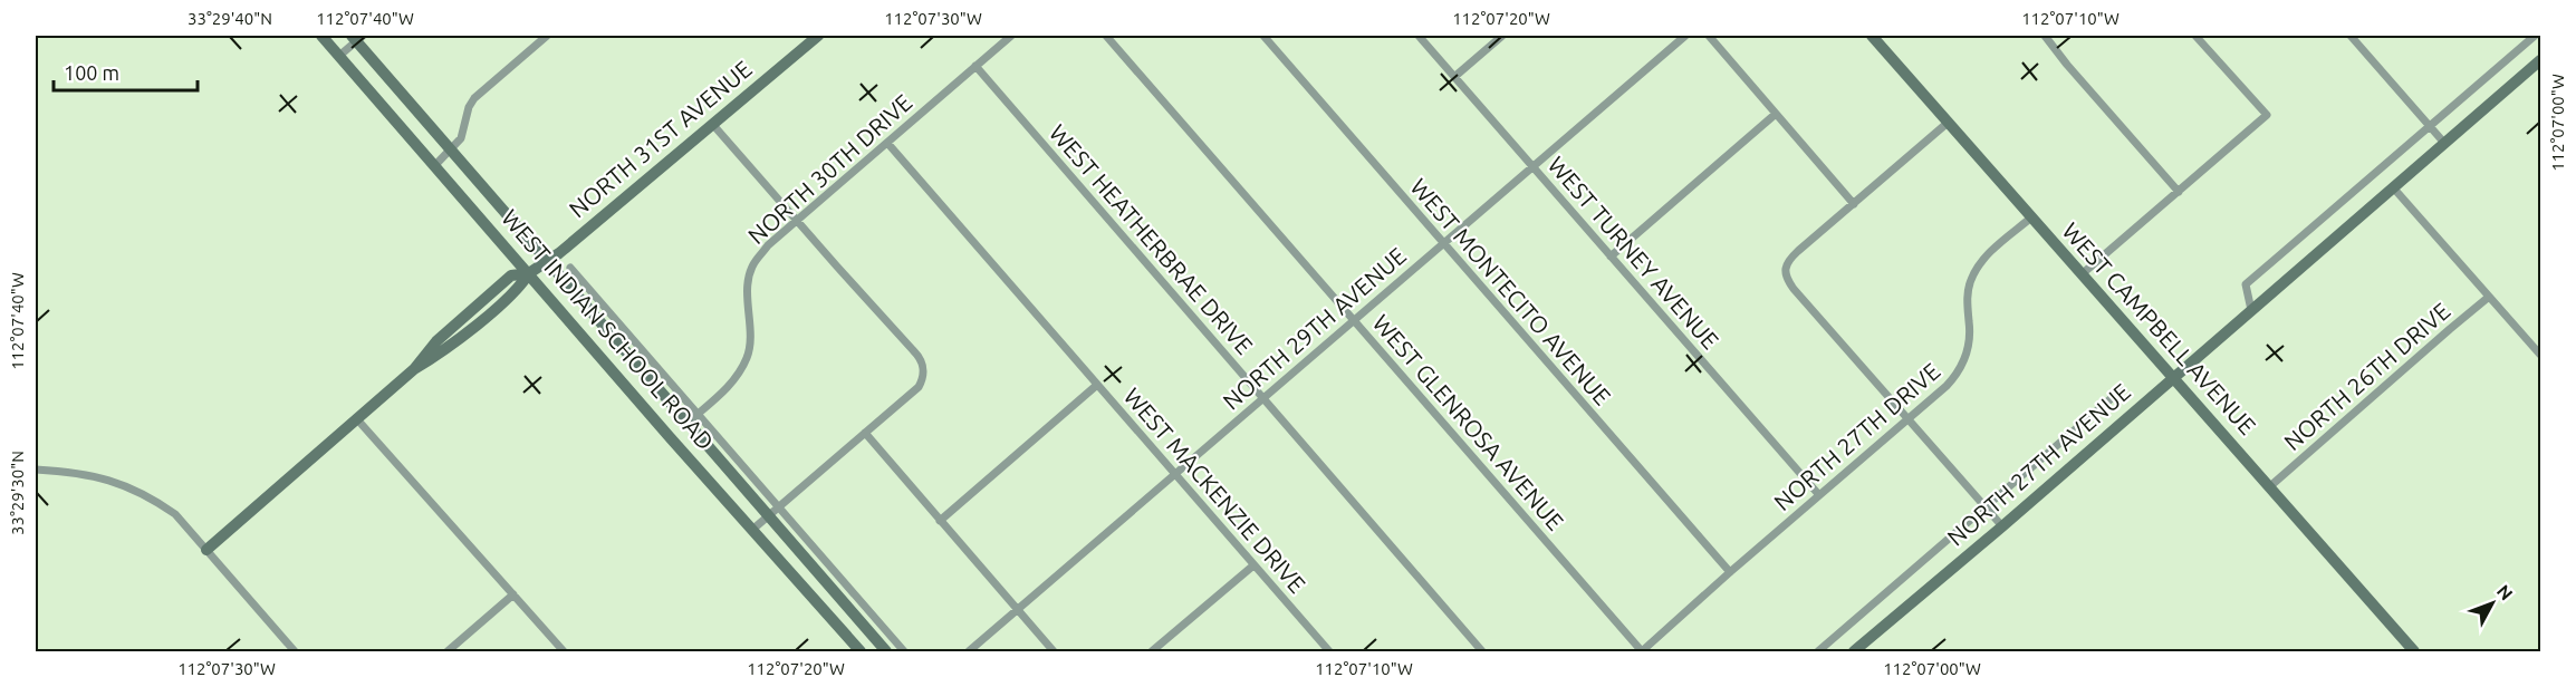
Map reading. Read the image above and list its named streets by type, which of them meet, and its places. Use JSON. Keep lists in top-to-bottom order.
{
  "streets": {
    "main road": [
      "NORTH 31ST AVENUE",
      "WEST CAMPBELL AVENUE",
      "WEST INDIAN SCHOOL ROAD",
      "NORTH 27TH AVENUE"
    ],
    "street": [
      "NORTH 30TH DRIVE",
      "WEST HEATHERBRAE DRIVE",
      "WEST TURNEY AVENUE",
      "WEST MONTECITO AVENUE",
      "NORTH 29TH AVENUE",
      "NORTH 26TH DRIVE",
      "WEST GLENROSA AVENUE",
      "NORTH 27TH DRIVE",
      "WEST MACKENZIE DRIVE"
    ]
  },
  "crossings": [
    ["NORTH 31ST AVENUE", "WEST INDIAN SCHOOL ROAD"],
    ["NORTH 30TH DRIVE", "WEST HEATHERBRAE DRIVE"],
    ["NORTH 30TH DRIVE", "WEST INDIAN SCHOOL ROAD"],
    ["NORTH 30TH DRIVE", "WEST MACKENZIE DRIVE"],
    ["WEST HEATHERBRAE DRIVE", "NORTH 29TH AVENUE"],
    ["WEST TURNEY AVENUE", "NORTH 29TH AVENUE"],
    ["WEST TURNEY AVENUE", "NORTH 27TH DRIVE"],
    ["WEST MONTECITO AVENUE", "NORTH 29TH AVENUE"],
    ["WEST MONTECITO AVENUE", "NORTH 27TH DRIVE"],
    ["NORTH 29TH AVENUE", "WEST GLENROSA AVENUE"],
    ["NORTH 29TH AVENUE", "WEST MACKENZIE DRIVE"],
    ["WEST CAMPBELL AVENUE", "NORTH 26TH DRIVE"],
    ["WEST CAMPBELL AVENUE", "NORTH 27TH DRIVE"],
    ["WEST CAMPBELL AVENUE", "NORTH 27TH AVENUE"],
    ["WEST GLENROSA AVENUE", "NORTH 27TH DRIVE"]
  ],
  "scale_bar": "100 m",
  "north": "top right",
  "coordinates": [
    "33°29'40\"N",
    "112°07'40\"W",
    "112°07'30\"W",
    "112°07'20\"W",
    "112°07'10\"W",
    "112°07'00\"W",
    "33°29'30\"N"
  ]
}
